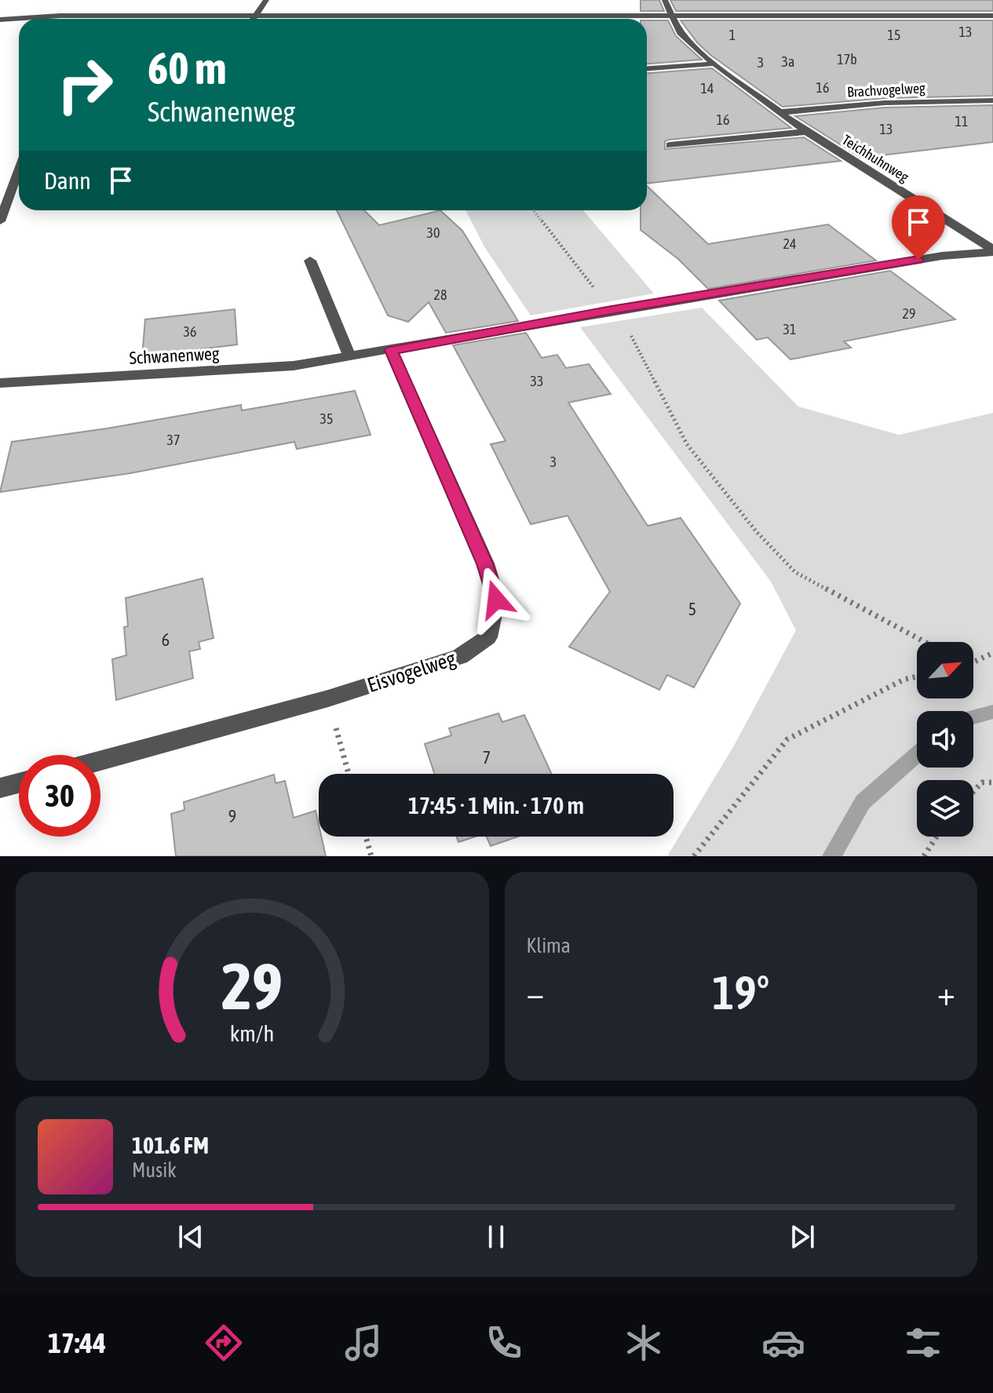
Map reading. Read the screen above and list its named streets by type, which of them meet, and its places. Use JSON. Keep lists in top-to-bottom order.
{
  "streets": {
    "street": [
      "Brachvogelweg",
      "Teichhuhnweg",
      "Schwanenweg",
      "Eisvogelweg"
    ]
  },
  "crossings": [
    ["Brachvogelweg", "Teichhuhnweg"],
    ["Teichhuhnweg", "Schwanenweg"],
    ["Schwanenweg", "Eisvogelweg"]
  ],
  "house_numbers": [
    "13",
    "1",
    "15",
    "17b",
    "3a",
    "3",
    "16",
    "14",
    "16",
    "11",
    "13",
    "30",
    "24",
    "28",
    "29",
    "31",
    "36",
    "33",
    "35",
    "37",
    "3",
    "5",
    "6",
    "7",
    "9"
  ],
  "north": "top right",
  "page": {
    "turn": ["60 m", "Schwanenweg"],
    "then": "Dann",
    "limit": "30",
    "trip": "17:45 · 1 Min. · 170 m",
    "tile": "Klima",
    "heat": ["−", "19°", "+"],
    "song": ["101.6 FM", "Musik"],
    "tabs": "17:44",
    "gauge": ["29", "km/h"]
  }
}
